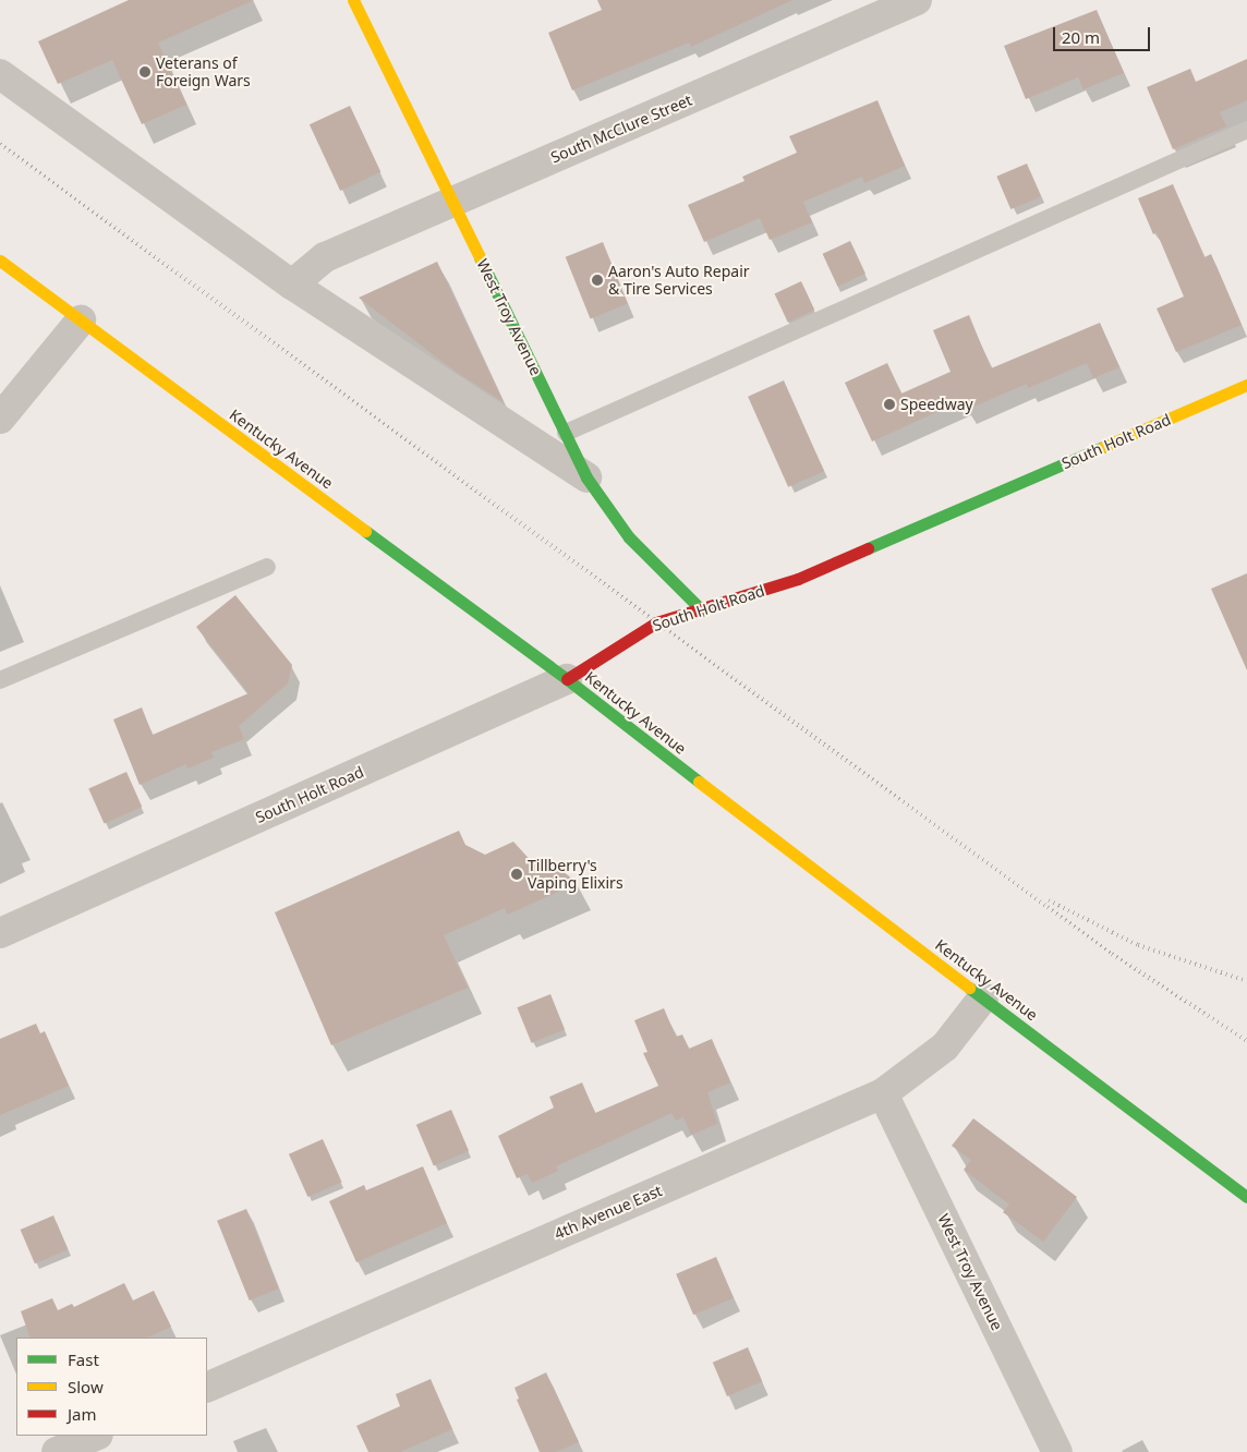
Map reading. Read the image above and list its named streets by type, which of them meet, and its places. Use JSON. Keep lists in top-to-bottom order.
{
  "streets": {
    "main road": ["West Troy Avenue", "South Holt Road", "Kentucky Avenue"],
    "street": ["South McClure Street", "4th Avenue East"]
  },
  "crossings": [
    ["South McClure Street", "West Troy Avenue"],
    ["West Troy Avenue", "South Holt Road"],
    ["West Troy Avenue", "4th Avenue East"],
    ["South Holt Road", "Kentucky Avenue"],
    ["Kentucky Avenue", "4th Avenue East"]
  ],
  "places": [
    "Veterans of Foreign Wars",
    "Aaron's Auto Repair & Tire Services",
    "Speedway",
    "Tillberry's Vaping Elixirs"
  ],
  "legend": ["Fast", "Slow", "Jam"],
  "scale_bar": "20 m"
}
